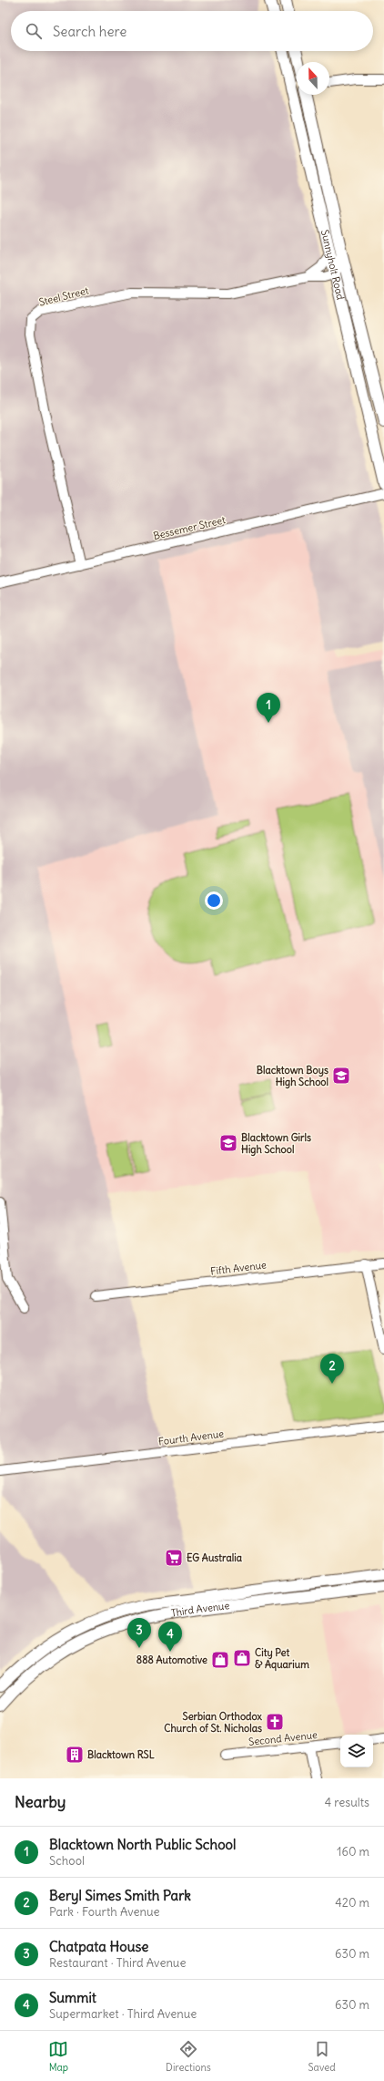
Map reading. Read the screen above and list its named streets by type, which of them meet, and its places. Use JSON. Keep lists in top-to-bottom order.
{
  "streets": {
    "main road": ["Sunnyholt Road", "Third Avenue"],
    "street": [
      "Steel Street",
      "Bessemer Street",
      "Fifth Avenue",
      "Fourth Avenue",
      "Second Avenue"
    ]
  },
  "crossings": [
    ["Sunnyholt Road", "Steel Street"],
    ["Steel Street", "Bessemer Street"]
  ],
  "places": {
    "school or university": ["Blacktown Boys High School", "Blacktown Girls High School"],
    "supermarket": ["EG Australia"],
    "shop": ["City Pet & Aquarium", "888 Automotive"],
    "church": ["Serbian Orthodox Church of St. Nicholas"],
    "building": ["Blacktown RSL"]
  },
  "north": "top",
  "page": {
    "search": "Search here",
    "pins": [
      "1",
      "2",
      "3",
      "4"
    ],
    "heading": ["Nearby", "4 results"],
    "list": [
      {
        "mark": "1",
        "name": "Blacktown North Public School",
        "note": "School",
        "value": "160 m"
      },
      {
        "mark": "2",
        "name": "Beryl Simes Smith Park",
        "note": "Park · Fourth Avenue",
        "value": "420 m"
      },
      {
        "mark": "3",
        "name": "Chatpata House",
        "note": "Restaurant · Third Avenue",
        "value": "630 m"
      },
      {
        "mark": "4",
        "name": "Summit",
        "note": "Supermarket · Third Avenue",
        "value": "630 m"
      }
    ],
    "nav": ["Map", "Directions", "Saved"]
  }
}
